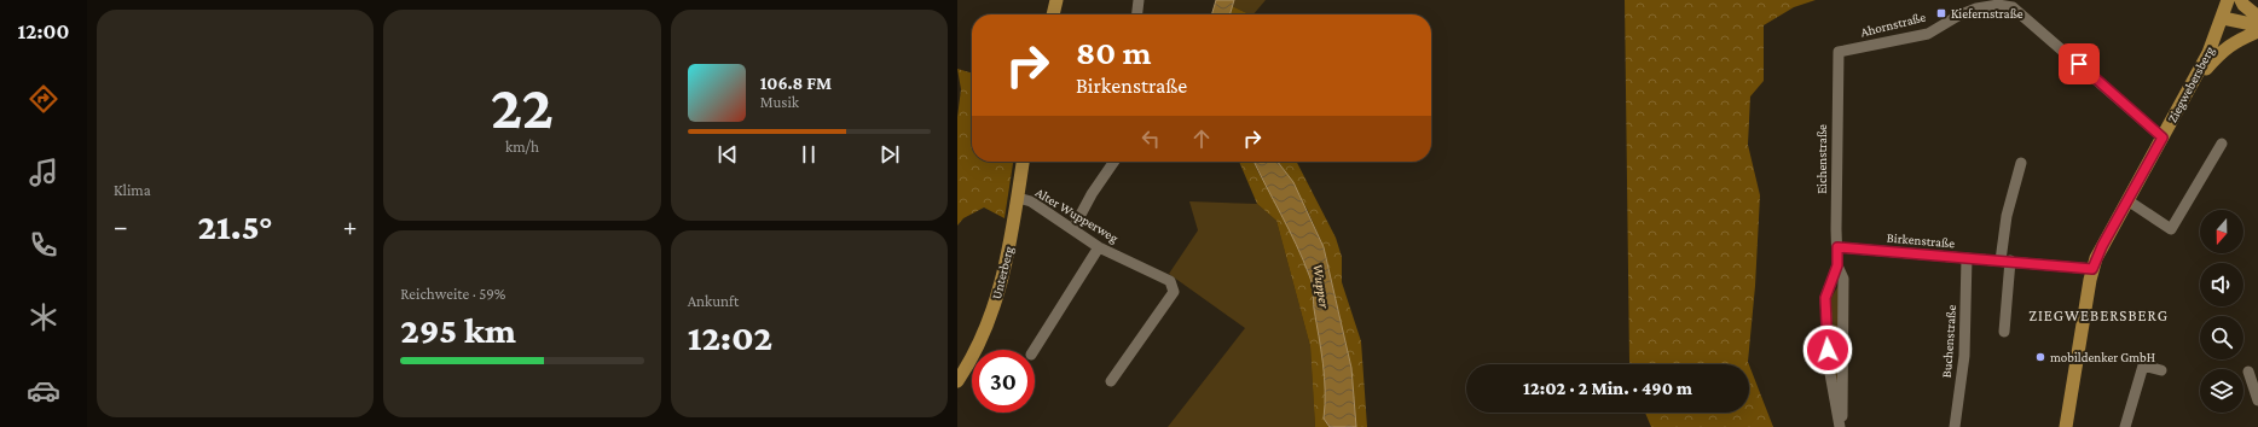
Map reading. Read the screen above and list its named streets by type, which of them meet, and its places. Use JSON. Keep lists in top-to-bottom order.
{
  "streets": {
    "main road": ["Ziegwebersberg", "Unterberg"],
    "street": [
      "Ahornstraße",
      "Eichenstraße",
      "Alter Wupperweg",
      "Birkenstraße",
      "Buchenstraße"
    ]
  },
  "crossings": [
    ["Ahornstraße", "Ziegwebersberg"],
    ["Ahornstraße", "Eichenstraße"],
    ["Ziegwebersberg", "Birkenstraße"],
    ["Eichenstraße", "Birkenstraße"],
    ["Alter Wupperweg", "Unterberg"],
    ["Birkenstraße", "Buchenstraße"]
  ],
  "districts": ["ZIEGWEBERSBERG"],
  "water": ["Wupper"],
  "places": {
    "transit": ["Kiefernstraße"],
    "other": ["mobildenker GmbH"]
  },
  "north": "bottom",
  "page": {
    "tabs": "12:00",
    "tile": [
      "Klima",
      ["22", "km/h"],
      ["Reichweite · 59%", "295 km"],
      ["Ankunft", "12:02"]
    ],
    "turn": ["80 m", "Birkenstraße"],
    "song": ["106.8 FM", "Musik"],
    "heat": ["−", "21.5°", "+"],
    "limit": "30",
    "trip": "12:02 · 2 Min. · 490 m"
  }
}
